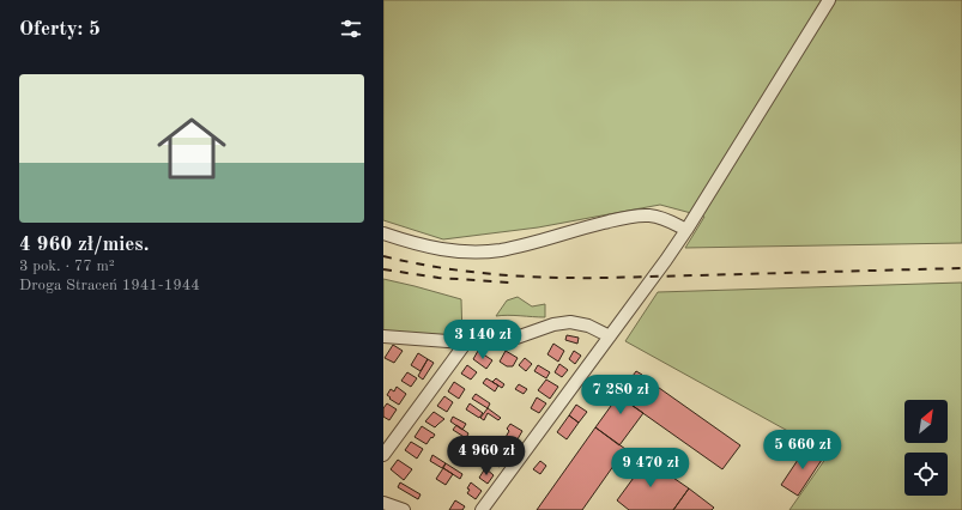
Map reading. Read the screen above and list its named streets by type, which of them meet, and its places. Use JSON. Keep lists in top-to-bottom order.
{
  "north": "top right",
  "page": {
    "heading": "Oferty: 5",
    "list": [
      {
        "name": "4 960 zł/mies.",
        "note": "3 pok. · 77 m² · Droga Straceń 1941-1944"
      }
    ],
    "price": [
      "3 140 zł",
      "7 280 zł",
      "5 660 zł",
      "4 960 zł",
      "9 470 zł"
    ]
  }
}
